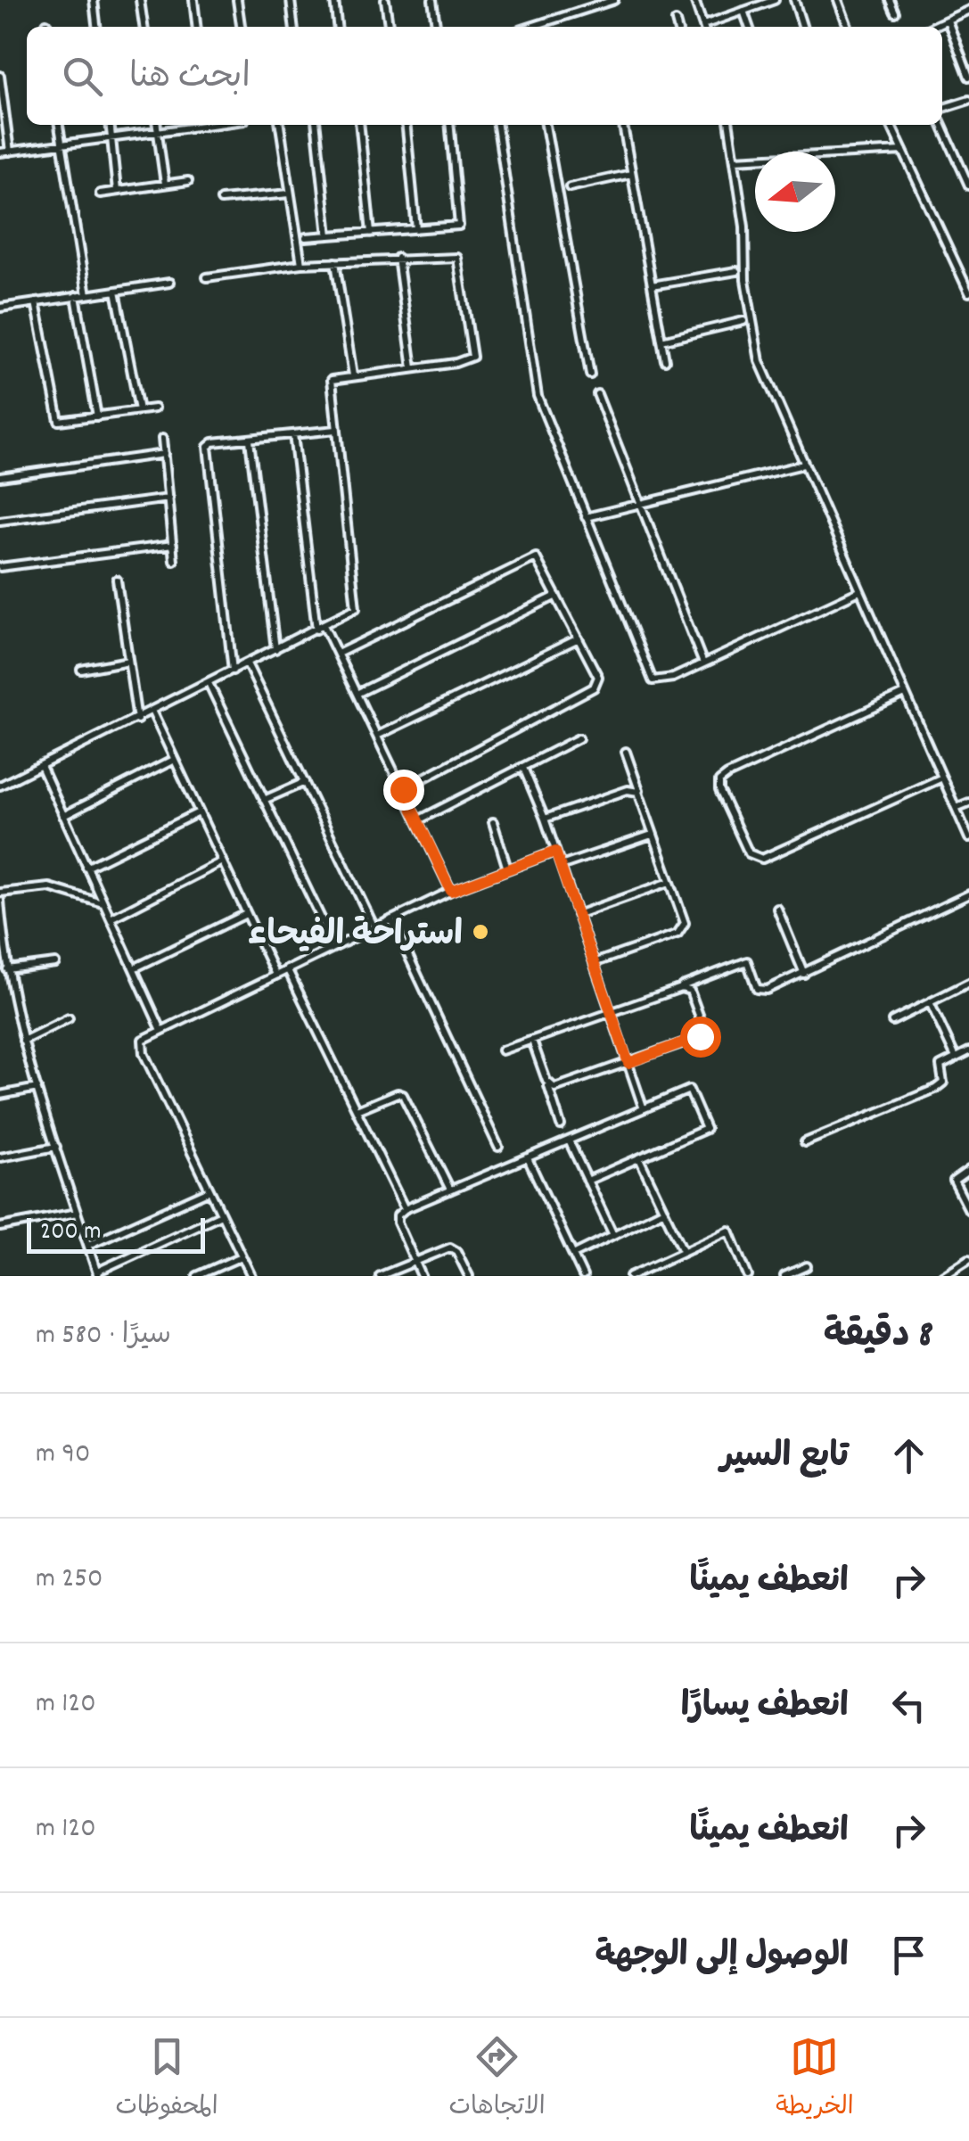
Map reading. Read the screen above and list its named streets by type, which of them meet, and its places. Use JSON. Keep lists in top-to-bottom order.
{
  "places": ["استراحة الفيحاء"],
  "scale_bar": "200 m",
  "north": "left",
  "page": {
    "search": "ابحث هنا",
    "scale": "200 m",
    "heading": ["8 دقيقة", "سيرًا · 580 m"],
    "list": [
      ["تابع السير", "90 m"],
      ["انعطف يمينًا", "250 m"],
      ["انعطف يسارًا", "120 m"],
      ["انعطف يمينًا", "120 m"],
      "الوصول إلى الوجهة"
    ],
    "nav": ["الخريطة", "الاتجاهات", "المحفوظات"]
  }
}
